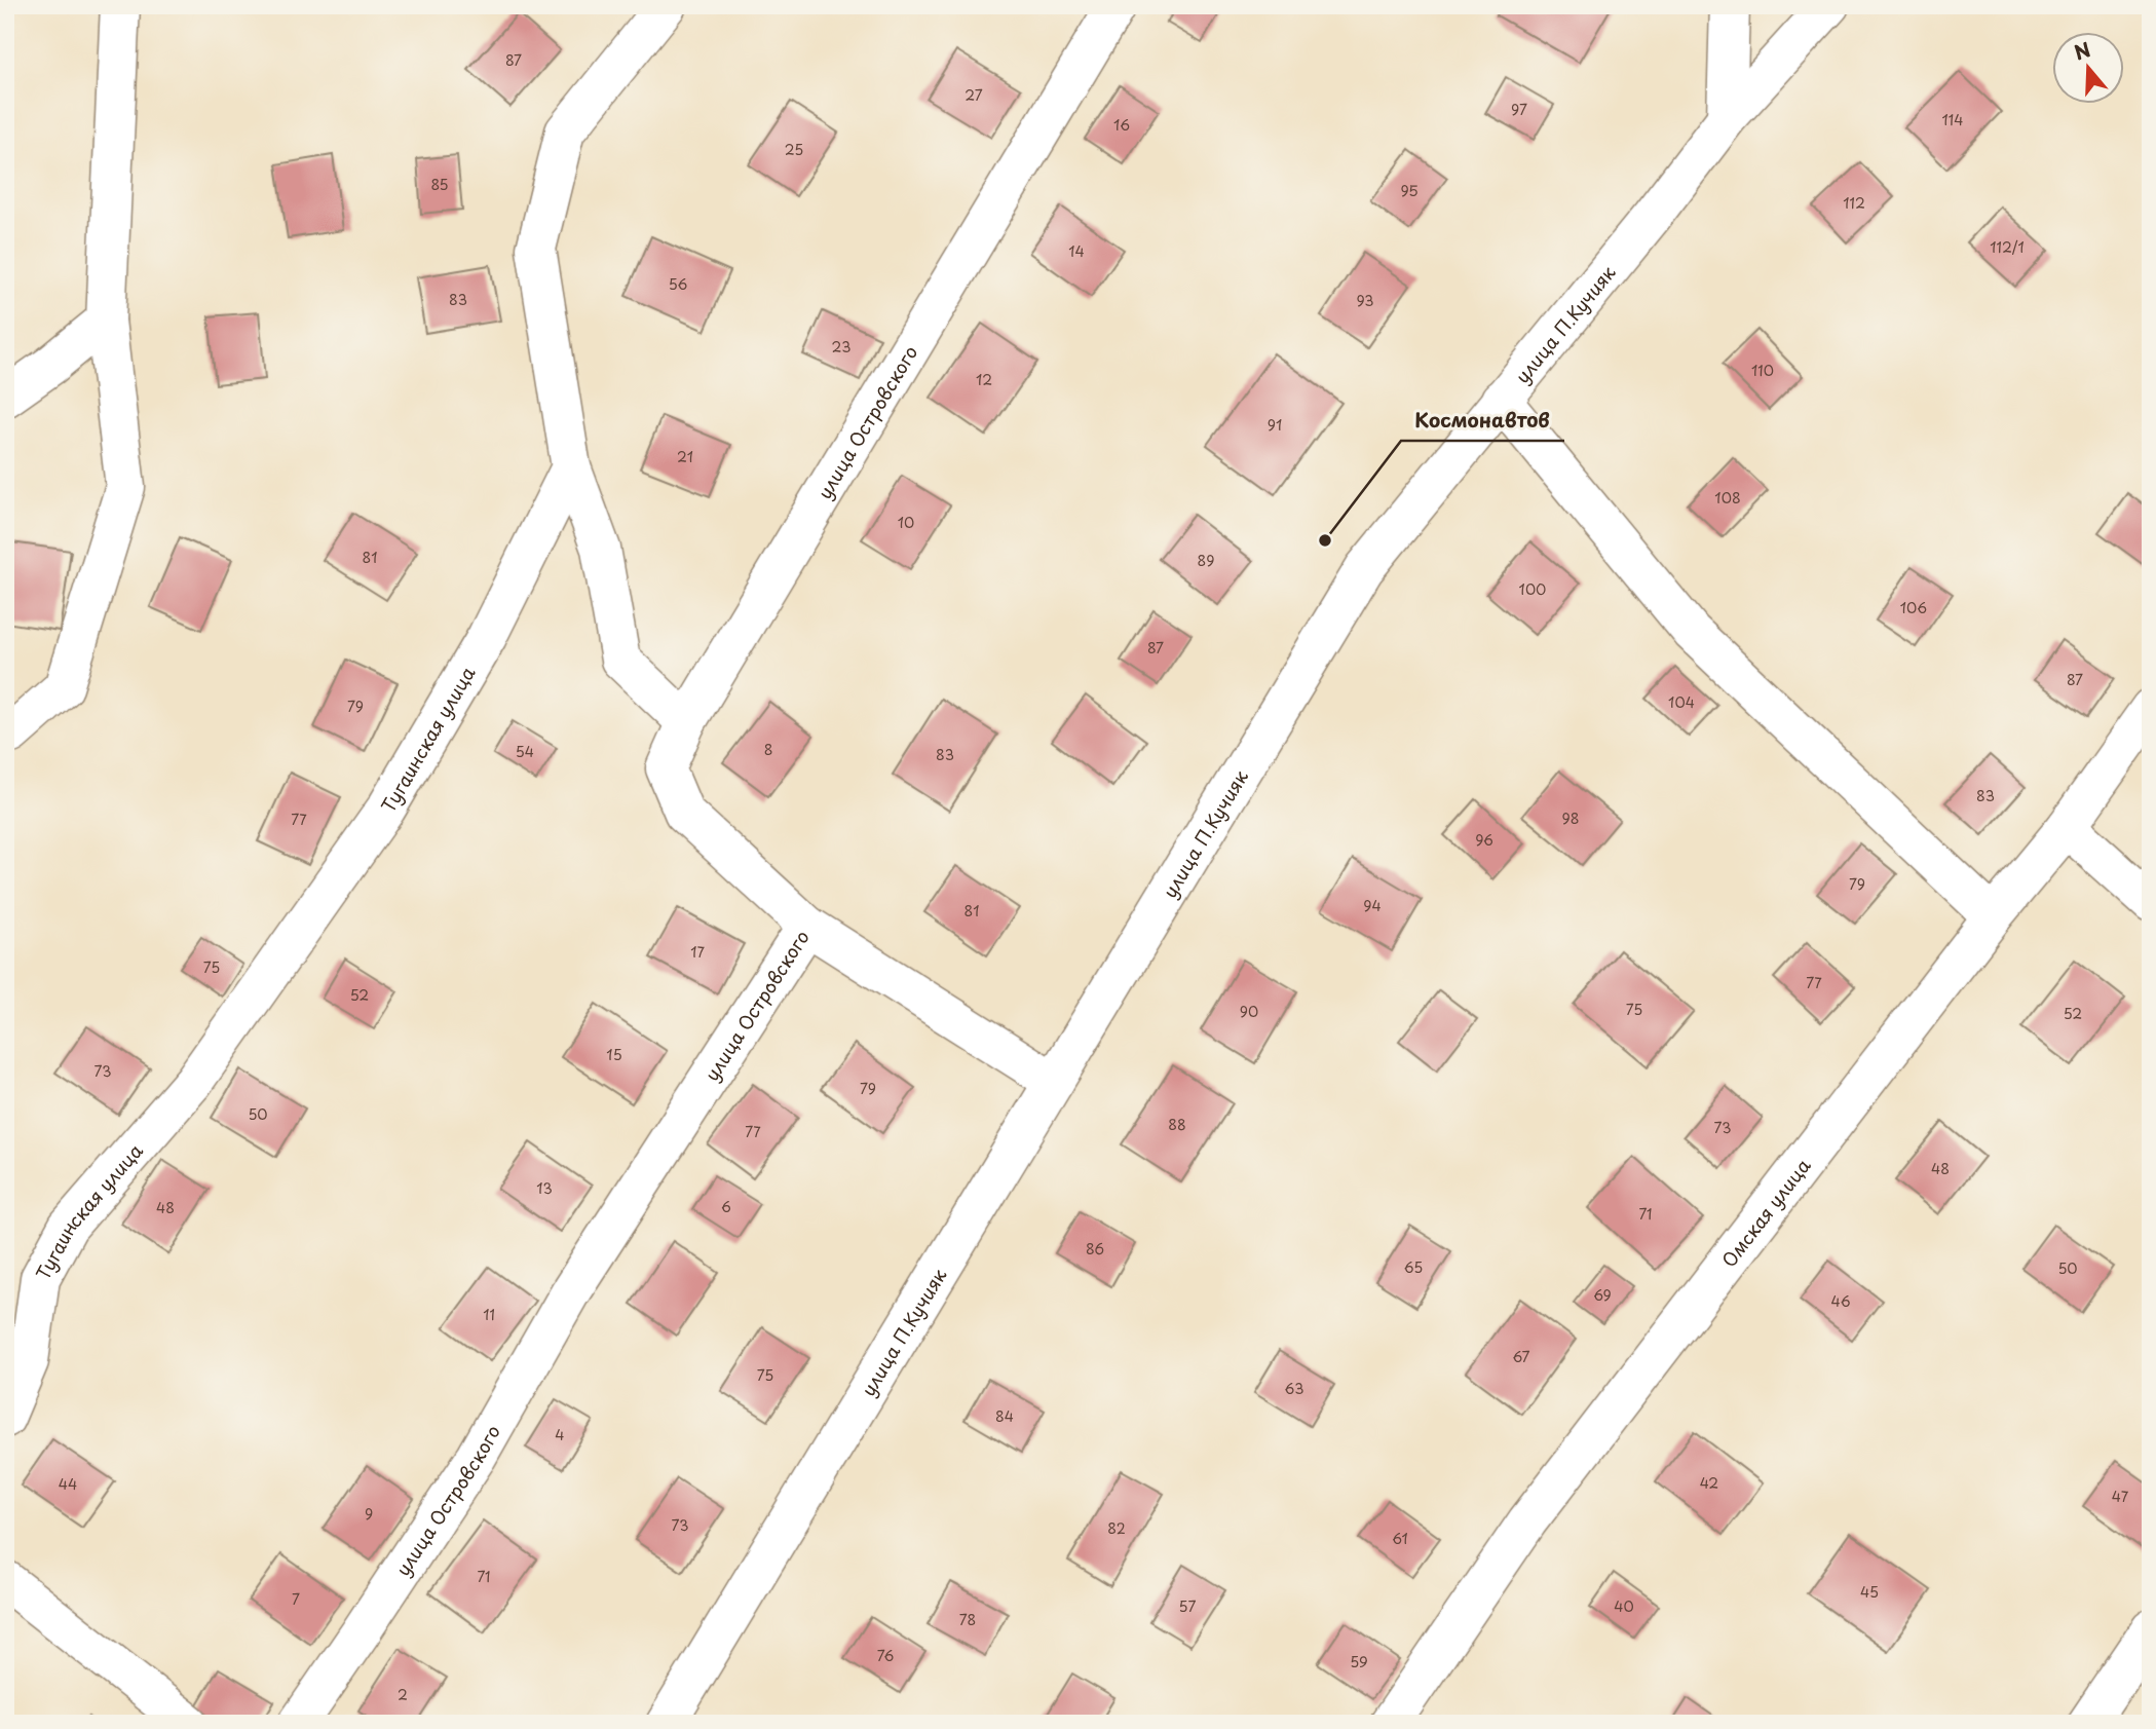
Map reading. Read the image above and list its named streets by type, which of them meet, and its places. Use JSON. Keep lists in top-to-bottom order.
{
  "streets": {
    "street": [
      "улица П.Кучияк",
      "улица Островского",
      "Тугаинская улица",
      "Омская улица"
    ]
  },
  "places": ["Космонавтов"],
  "house_numbers": [
    "87",
    "27",
    "97",
    "114",
    "16",
    "25",
    "85",
    "95",
    "112",
    "112/1",
    "14",
    "56",
    "83",
    "93",
    "23",
    "110",
    "12",
    "91",
    "21",
    "108",
    "10",
    "81",
    "89",
    "100",
    "106",
    "87",
    "87",
    "104",
    "79",
    "8",
    "54",
    "83",
    "83",
    "98",
    "77",
    "96",
    "79",
    "94",
    "81",
    "17",
    "75",
    "77",
    "52",
    "75",
    "90",
    "52",
    "15",
    "73",
    "79",
    "50",
    "88",
    "73",
    "77",
    "48",
    "13",
    "6",
    "48",
    "71",
    "86",
    "65",
    "50",
    "69",
    "46",
    "11",
    "67",
    "75",
    "63",
    "84",
    "4",
    "42",
    "44",
    "47",
    "9",
    "73",
    "82",
    "61",
    "71",
    "45",
    "7",
    "57",
    "40",
    "78",
    "76",
    "59",
    "2"
  ],
  "north": "top"
}
